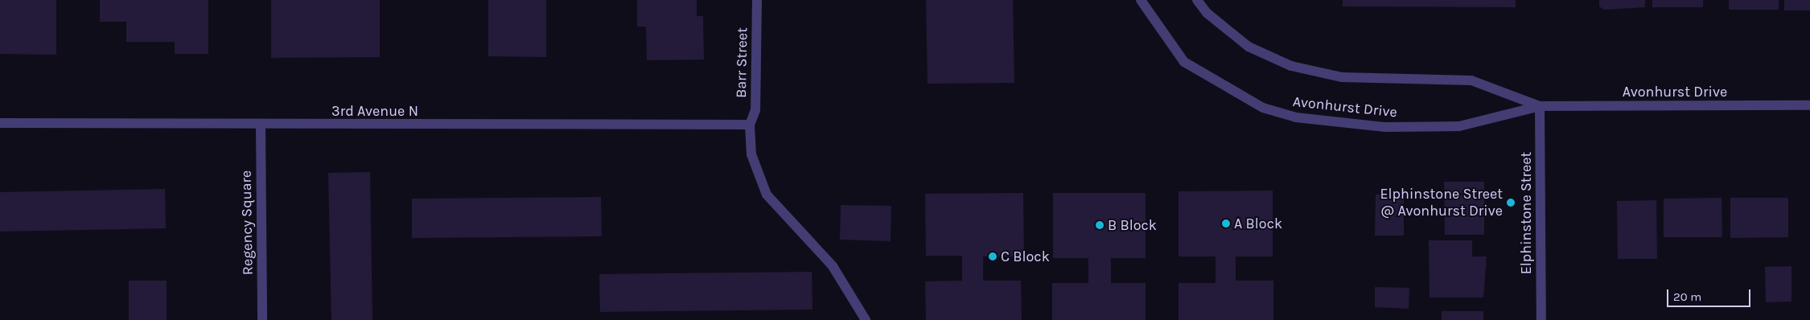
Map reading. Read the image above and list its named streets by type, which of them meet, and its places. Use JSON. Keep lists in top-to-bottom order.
{
  "streets": {
    "street": [
      "Barr Street",
      "Avonhurst Drive",
      "3rd Avenue N",
      "Elphinstone Street",
      "Regency Square"
    ]
  },
  "crossings": [
    ["Barr Street", "3rd Avenue N"],
    ["Avonhurst Drive", "Elphinstone Street"],
    ["3rd Avenue N", "Regency Square"]
  ],
  "places": [
    "Elphinstone Street @ Avonhurst Drive",
    "A Block",
    "B Block",
    "C Block"
  ],
  "scale_bar": "20 m"
}
